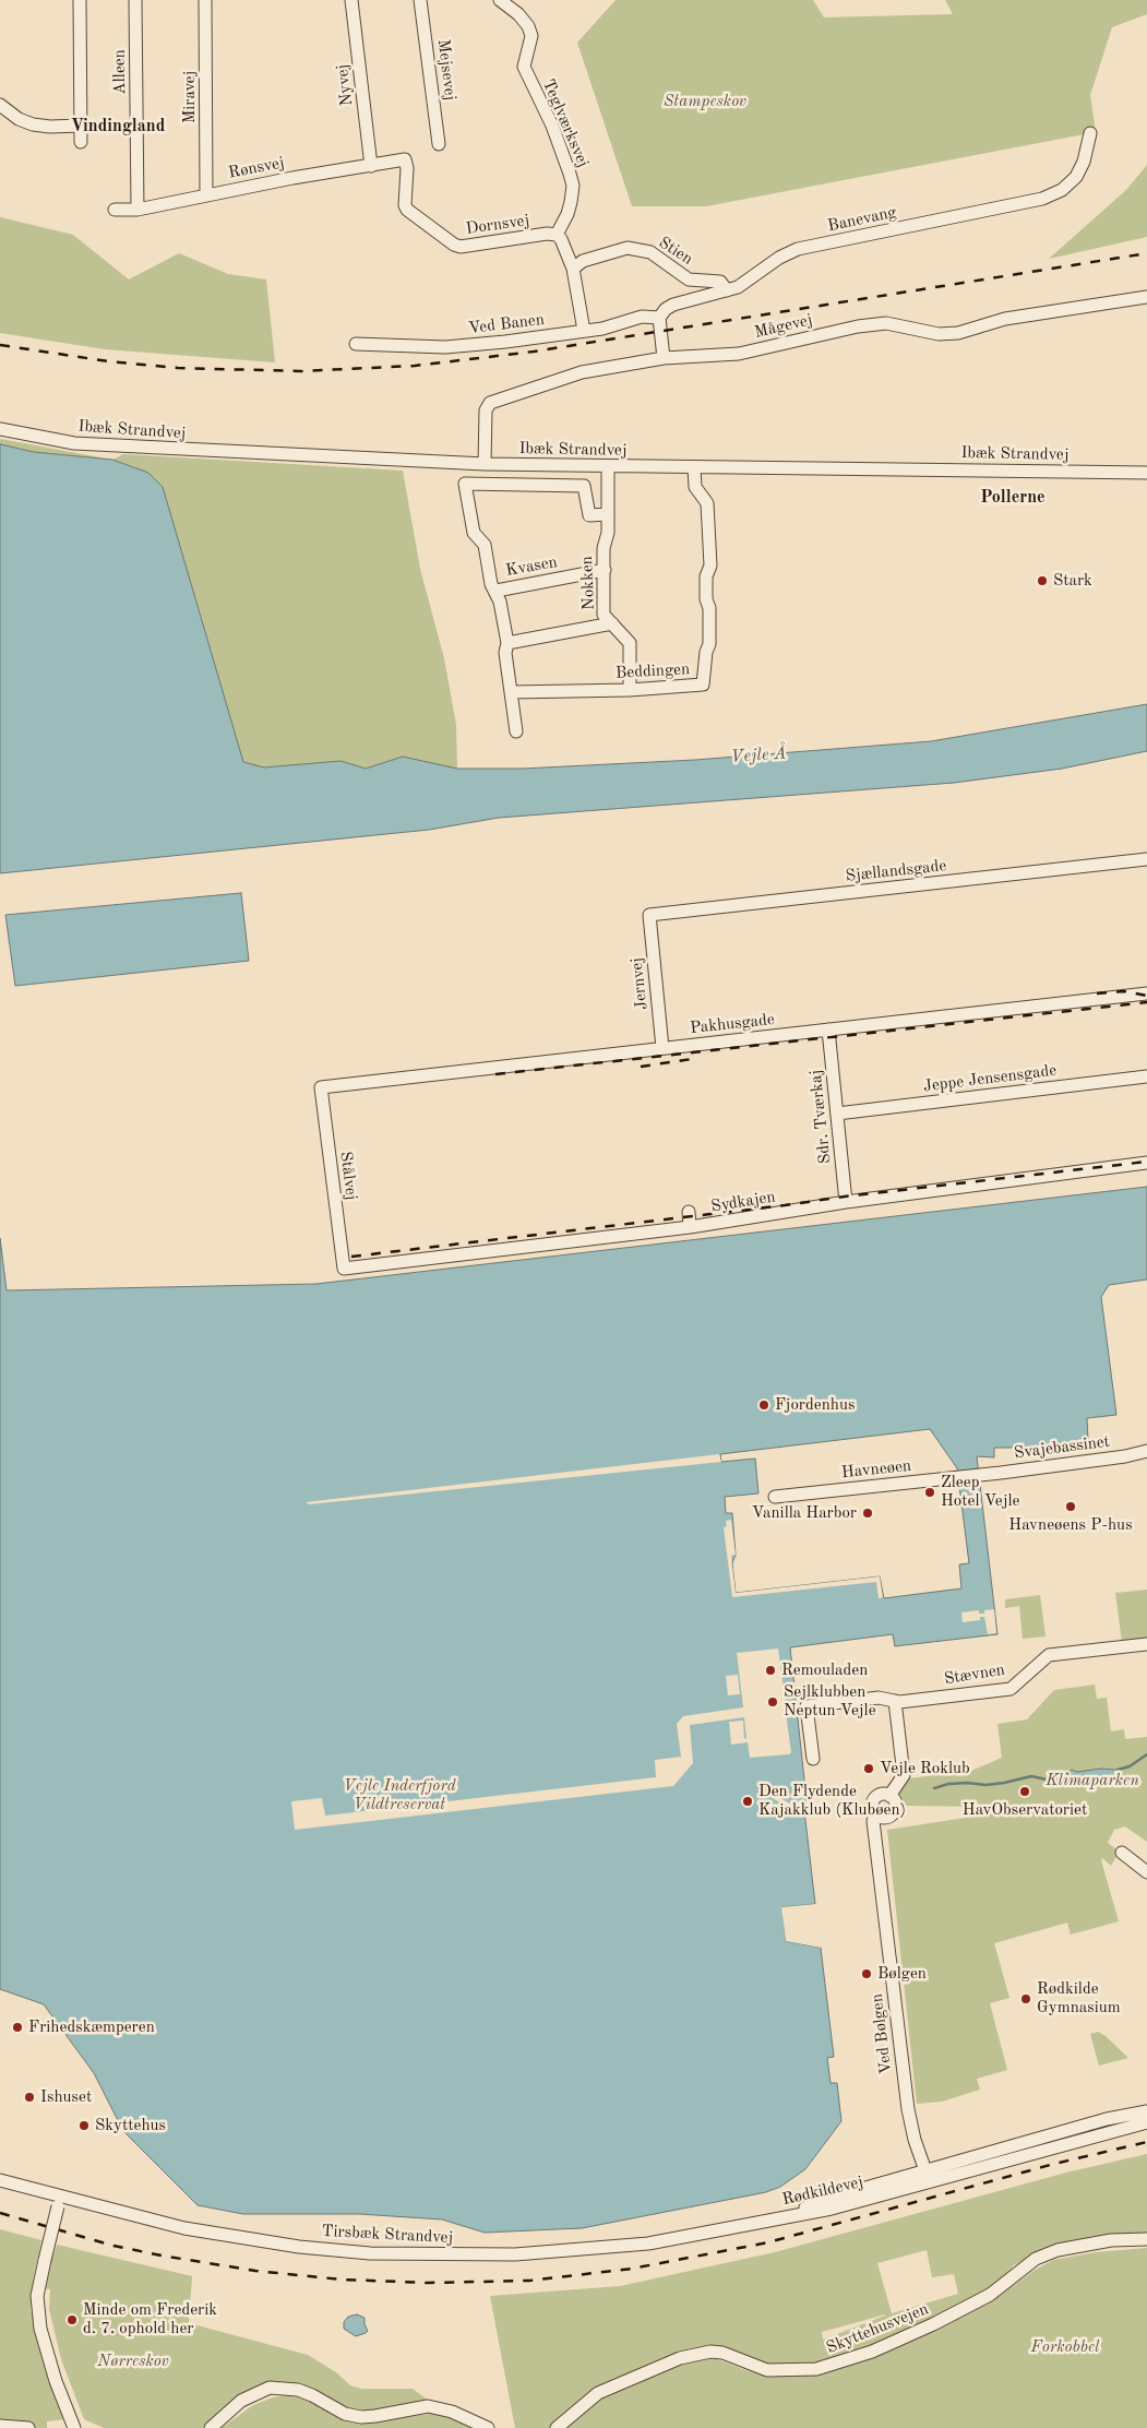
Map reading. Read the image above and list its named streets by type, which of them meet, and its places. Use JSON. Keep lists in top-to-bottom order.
{
  "streets": {
    "street": [
      "Mejsevej",
      "Alleen",
      "Nyvej",
      "Miravej",
      "Teglværksvej",
      "Rønsvej",
      "Banevang",
      "Dornsvej",
      "Stien",
      "Ved Banen",
      "Mågevej",
      "Ibæk Strandvej",
      "Kvasen",
      "Nokken",
      "Beddingen",
      "Sjællandsgade",
      "Jernvej",
      "Pakhusgade",
      "Jeppe Jensensgade",
      "Sdr. Tværkaj",
      "Stålvej",
      "Sydkajen",
      "Svajebassinet",
      "Havneøen",
      "Stævnen",
      "Ved Bølgen",
      "Rødkildevej",
      "Tirsbæk Strandvej",
      "Skyttehusvejen"
    ]
  },
  "crossings": [
    ["Alleen", "Rønsvej"],
    ["Nyvej", "Rønsvej"],
    ["Miravej", "Rønsvej"],
    ["Teglværksvej", "Dornsvej"],
    ["Rønsvej", "Dornsvej"],
    ["Banevang", "Stien"],
    ["Banevang", "Ved Banen"],
    ["Mågevej", "Ibæk Strandvej"],
    ["Ibæk Strandvej", "Nokken"],
    ["Ibæk Strandvej", "Beddingen"],
    ["Kvasen", "Nokken"],
    ["Kvasen", "Beddingen"],
    ["Nokken", "Beddingen"],
    ["Sjællandsgade", "Jernvej"],
    ["Jernvej", "Pakhusgade"],
    ["Pakhusgade", "Sdr. Tværkaj"],
    ["Pakhusgade", "Stålvej"],
    ["Jeppe Jensensgade", "Sdr. Tværkaj"],
    ["Sdr. Tværkaj", "Sydkajen"],
    ["Stålvej", "Sydkajen"],
    ["Svajebassinet", "Havneøen"],
    ["Stævnen", "Ved Bølgen"],
    ["Ved Bølgen", "Rødkildevej"],
    ["Rødkildevej", "Tirsbæk Strandvej"]
  ],
  "districts": ["Vindingland", "Pollerne"],
  "water": ["Vejle Å"],
  "parks": [
    "Stampeskov",
    "Klimaparken",
    "Vejle Inderfjord Vildtreservat",
    "Forkobbel",
    "Nørreskov"
  ],
  "places": [
    "Stark",
    "Fjordenhus",
    "Zleep Hotel Vejle",
    "Havneøens P-hus",
    "Vanilla Harbor",
    "Remouladen",
    "Sejlklubben Neptun Vejle",
    "Vejle Roklub",
    "HavObservatoriet",
    "Den Flydende Kajakklub (Klubøen)",
    "Bølgen",
    "Rødkilde Gymnasium",
    "Frihedskæmperen",
    "Ishuset",
    "Skyttehus",
    "Minde om Frederik d. 7. ophold her"
  ]
}
